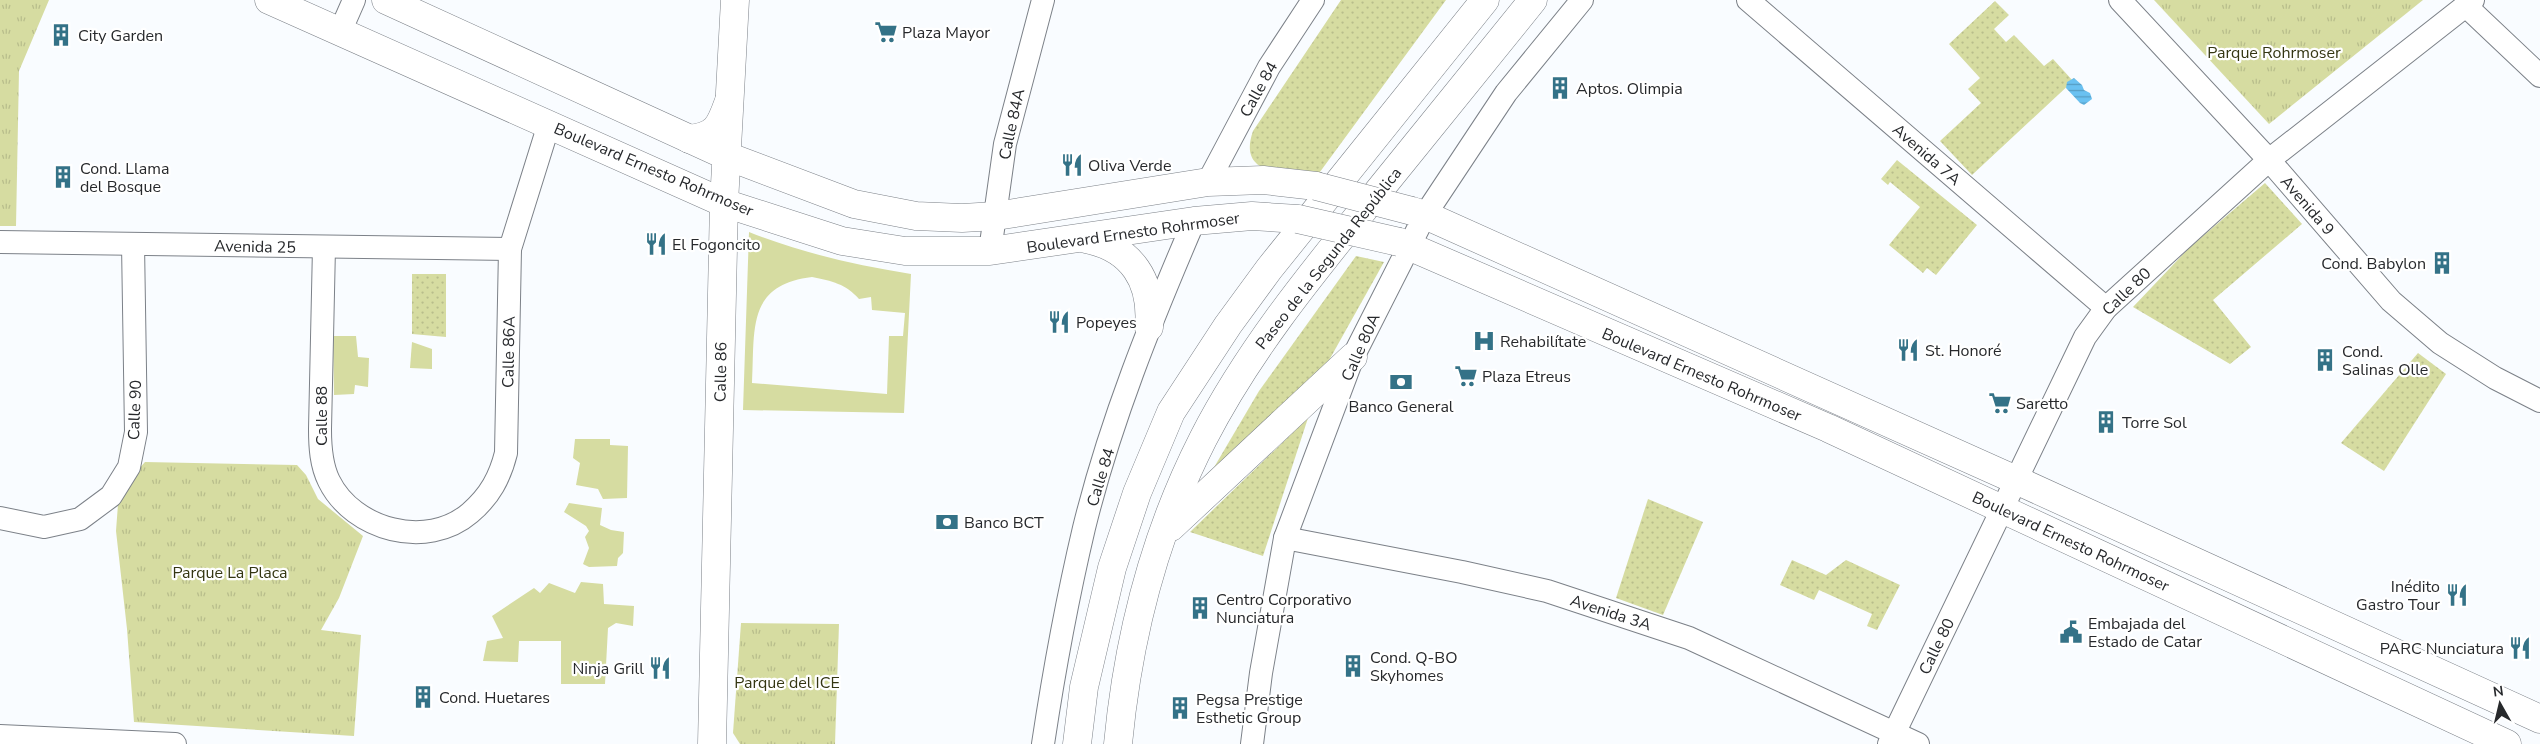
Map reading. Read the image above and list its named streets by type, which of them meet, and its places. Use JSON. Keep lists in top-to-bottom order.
{
  "streets": {
    "main road": ["Boulevard Ernesto Rohrmoser", "Paseo de la Segunda República", "Calle 86"],
    "street": [
      "Calle 84",
      "Calle 84A",
      "Avenida 7A",
      "Avenida 9",
      "Avenida 25",
      "Calle 80",
      "Calle 80A",
      "Calle 86A",
      "Calle 90",
      "Calle 88",
      "Avenida 3A"
    ]
  },
  "crossings": [
    ["Calle 84", "Boulevard Ernesto Rohrmoser"],
    ["Calle 84A", "Boulevard Ernesto Rohrmoser"],
    ["Avenida 7A", "Calle 80"],
    ["Boulevard Ernesto Rohrmoser", "Calle 80"],
    ["Boulevard Ernesto Rohrmoser", "Calle 80A"],
    ["Boulevard Ernesto Rohrmoser", "Calle 86A"],
    ["Boulevard Ernesto Rohrmoser", "Calle 86"],
    ["Avenida 9", "Calle 80"],
    ["Avenida 25", "Calle 86A"],
    ["Avenida 25", "Calle 90"],
    ["Avenida 25", "Calle 88"],
    ["Calle 80", "Avenida 3A"],
    ["Calle 80A", "Avenida 3A"],
    ["Calle 86A", "Calle 88"]
  ],
  "parks": ["Parque Rohrmoser", "Parque La Placa", "Parque del ICE"],
  "places": {
    "supermarket": ["Plaza Mayor", "Plaza Etreus", "Saretto"],
    "building": [
      "City Garden",
      "Aptos. Olimpia",
      "Cond. Llama del Bosque",
      "Cond. Babylon",
      "Cond. Salinas Olle",
      "Torre Sol",
      "Centro Corporativo Nunciatura",
      "Cond. Q-BO Skyhomes",
      "Cond. Huetares",
      "Pegsa Prestige Esthetic Group"
    ],
    "restaurant": [
      "Oliva Verde",
      "El Fogoncito",
      "Popeyes",
      "St. Honoré",
      "Inédito Gastro Tour",
      "PARC Nunciatura",
      "Ninja Grill"
    ],
    "hospital": ["Rehabilítate"],
    "bank": ["Banco General", "Banco BCT"],
    "public building": ["Embajada del Estado de Catar"]
  },
  "north": "top"
}
